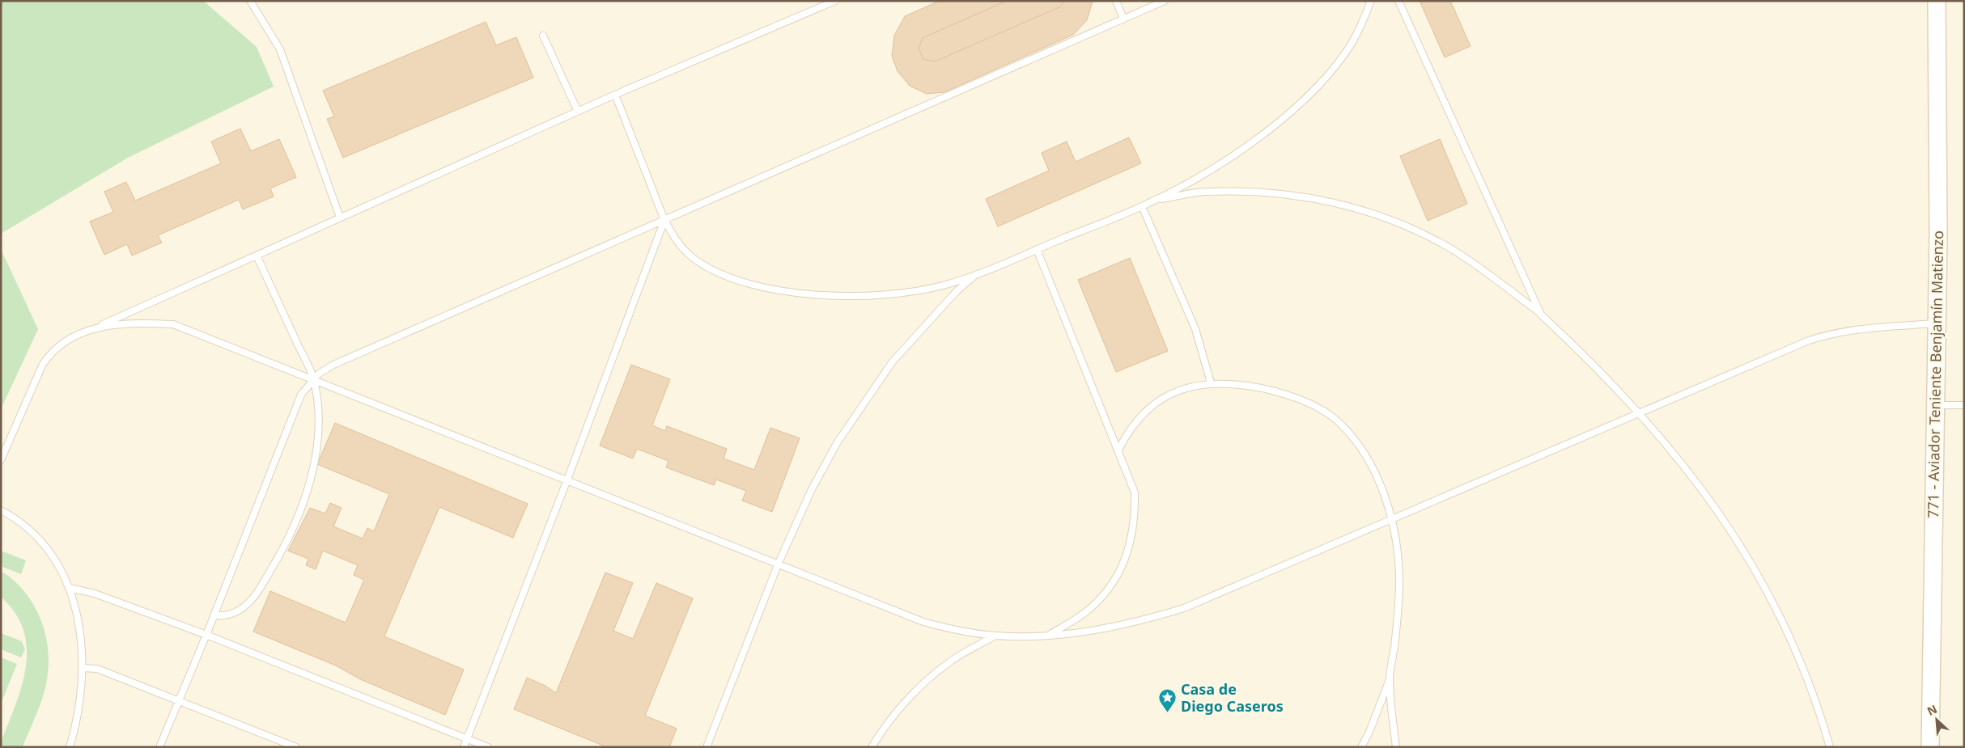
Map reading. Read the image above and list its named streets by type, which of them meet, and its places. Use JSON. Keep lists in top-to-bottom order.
{
  "streets": {
    "street": ["771 - Aviador Teniente Benjamín Matienzo"]
  },
  "places": {
    "place": ["Casa de Diego Caseros"]
  },
  "north": "top left"
}
